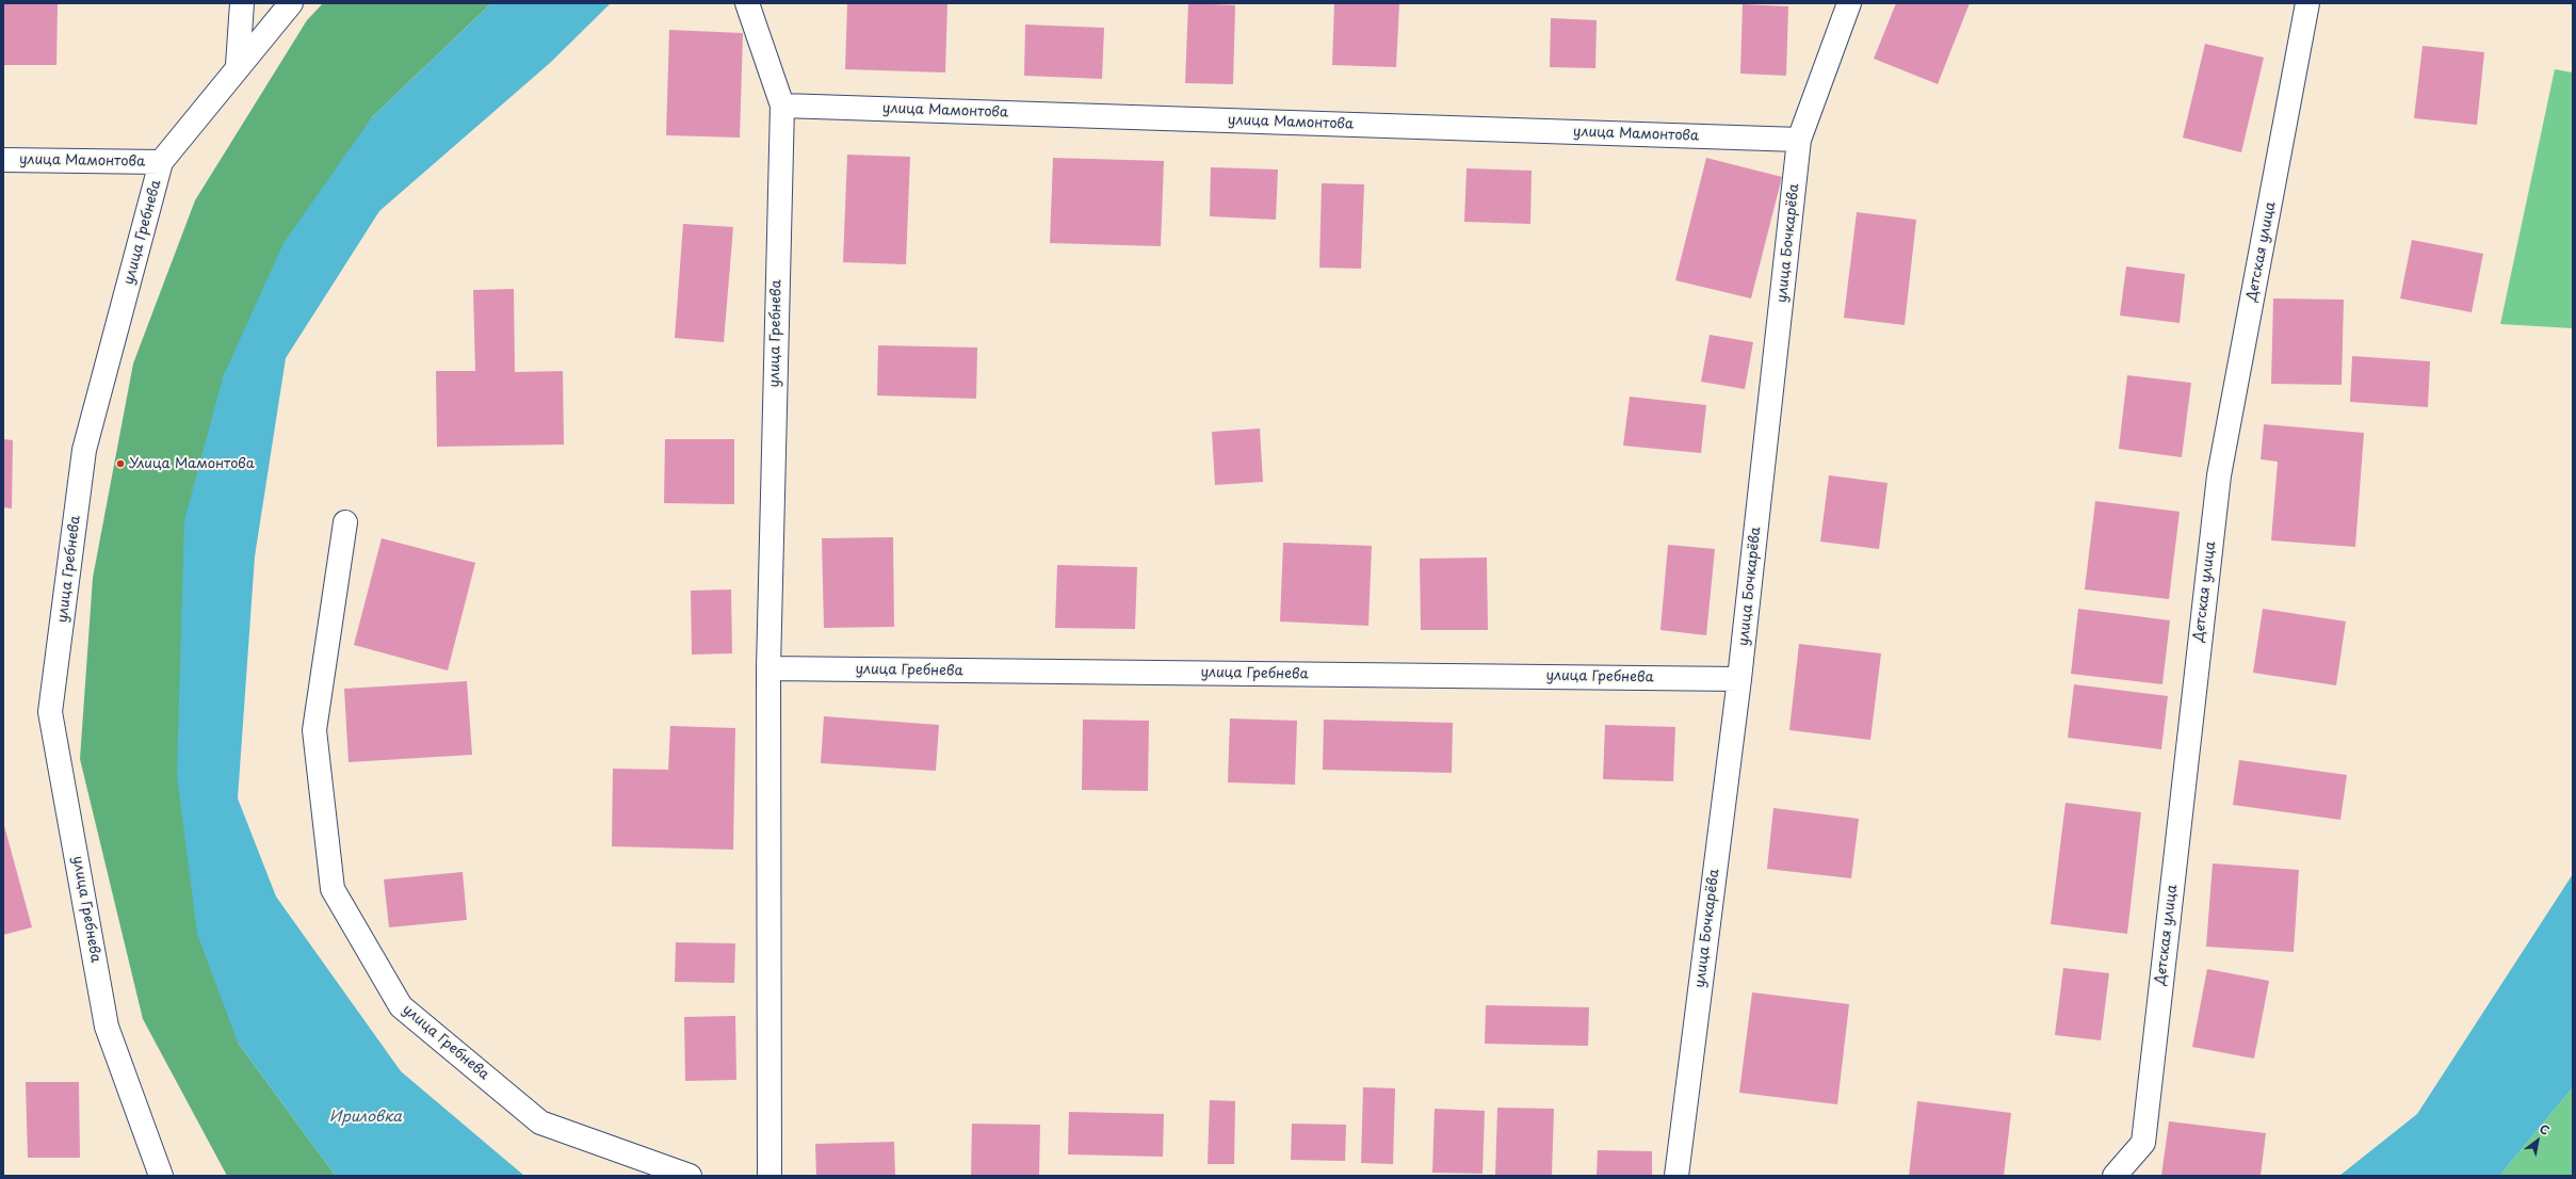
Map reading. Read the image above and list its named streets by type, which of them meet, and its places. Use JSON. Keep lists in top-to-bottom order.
{
  "streets": {
    "street": [
      "улица Мамонтова",
      "улица Гребнева",
      "улица Бочкарёва",
      "Детская улица"
    ]
  },
  "crossings": [
    ["улица Мамонтова", "улица Гребнева"],
    ["улица Мамонтова", "улица Бочкарёва"],
    ["улица Гребнева", "улица Бочкарёва"]
  ],
  "water": ["Ириловка"],
  "places": ["Улица Мамонтова"],
  "north": "top right"
}
